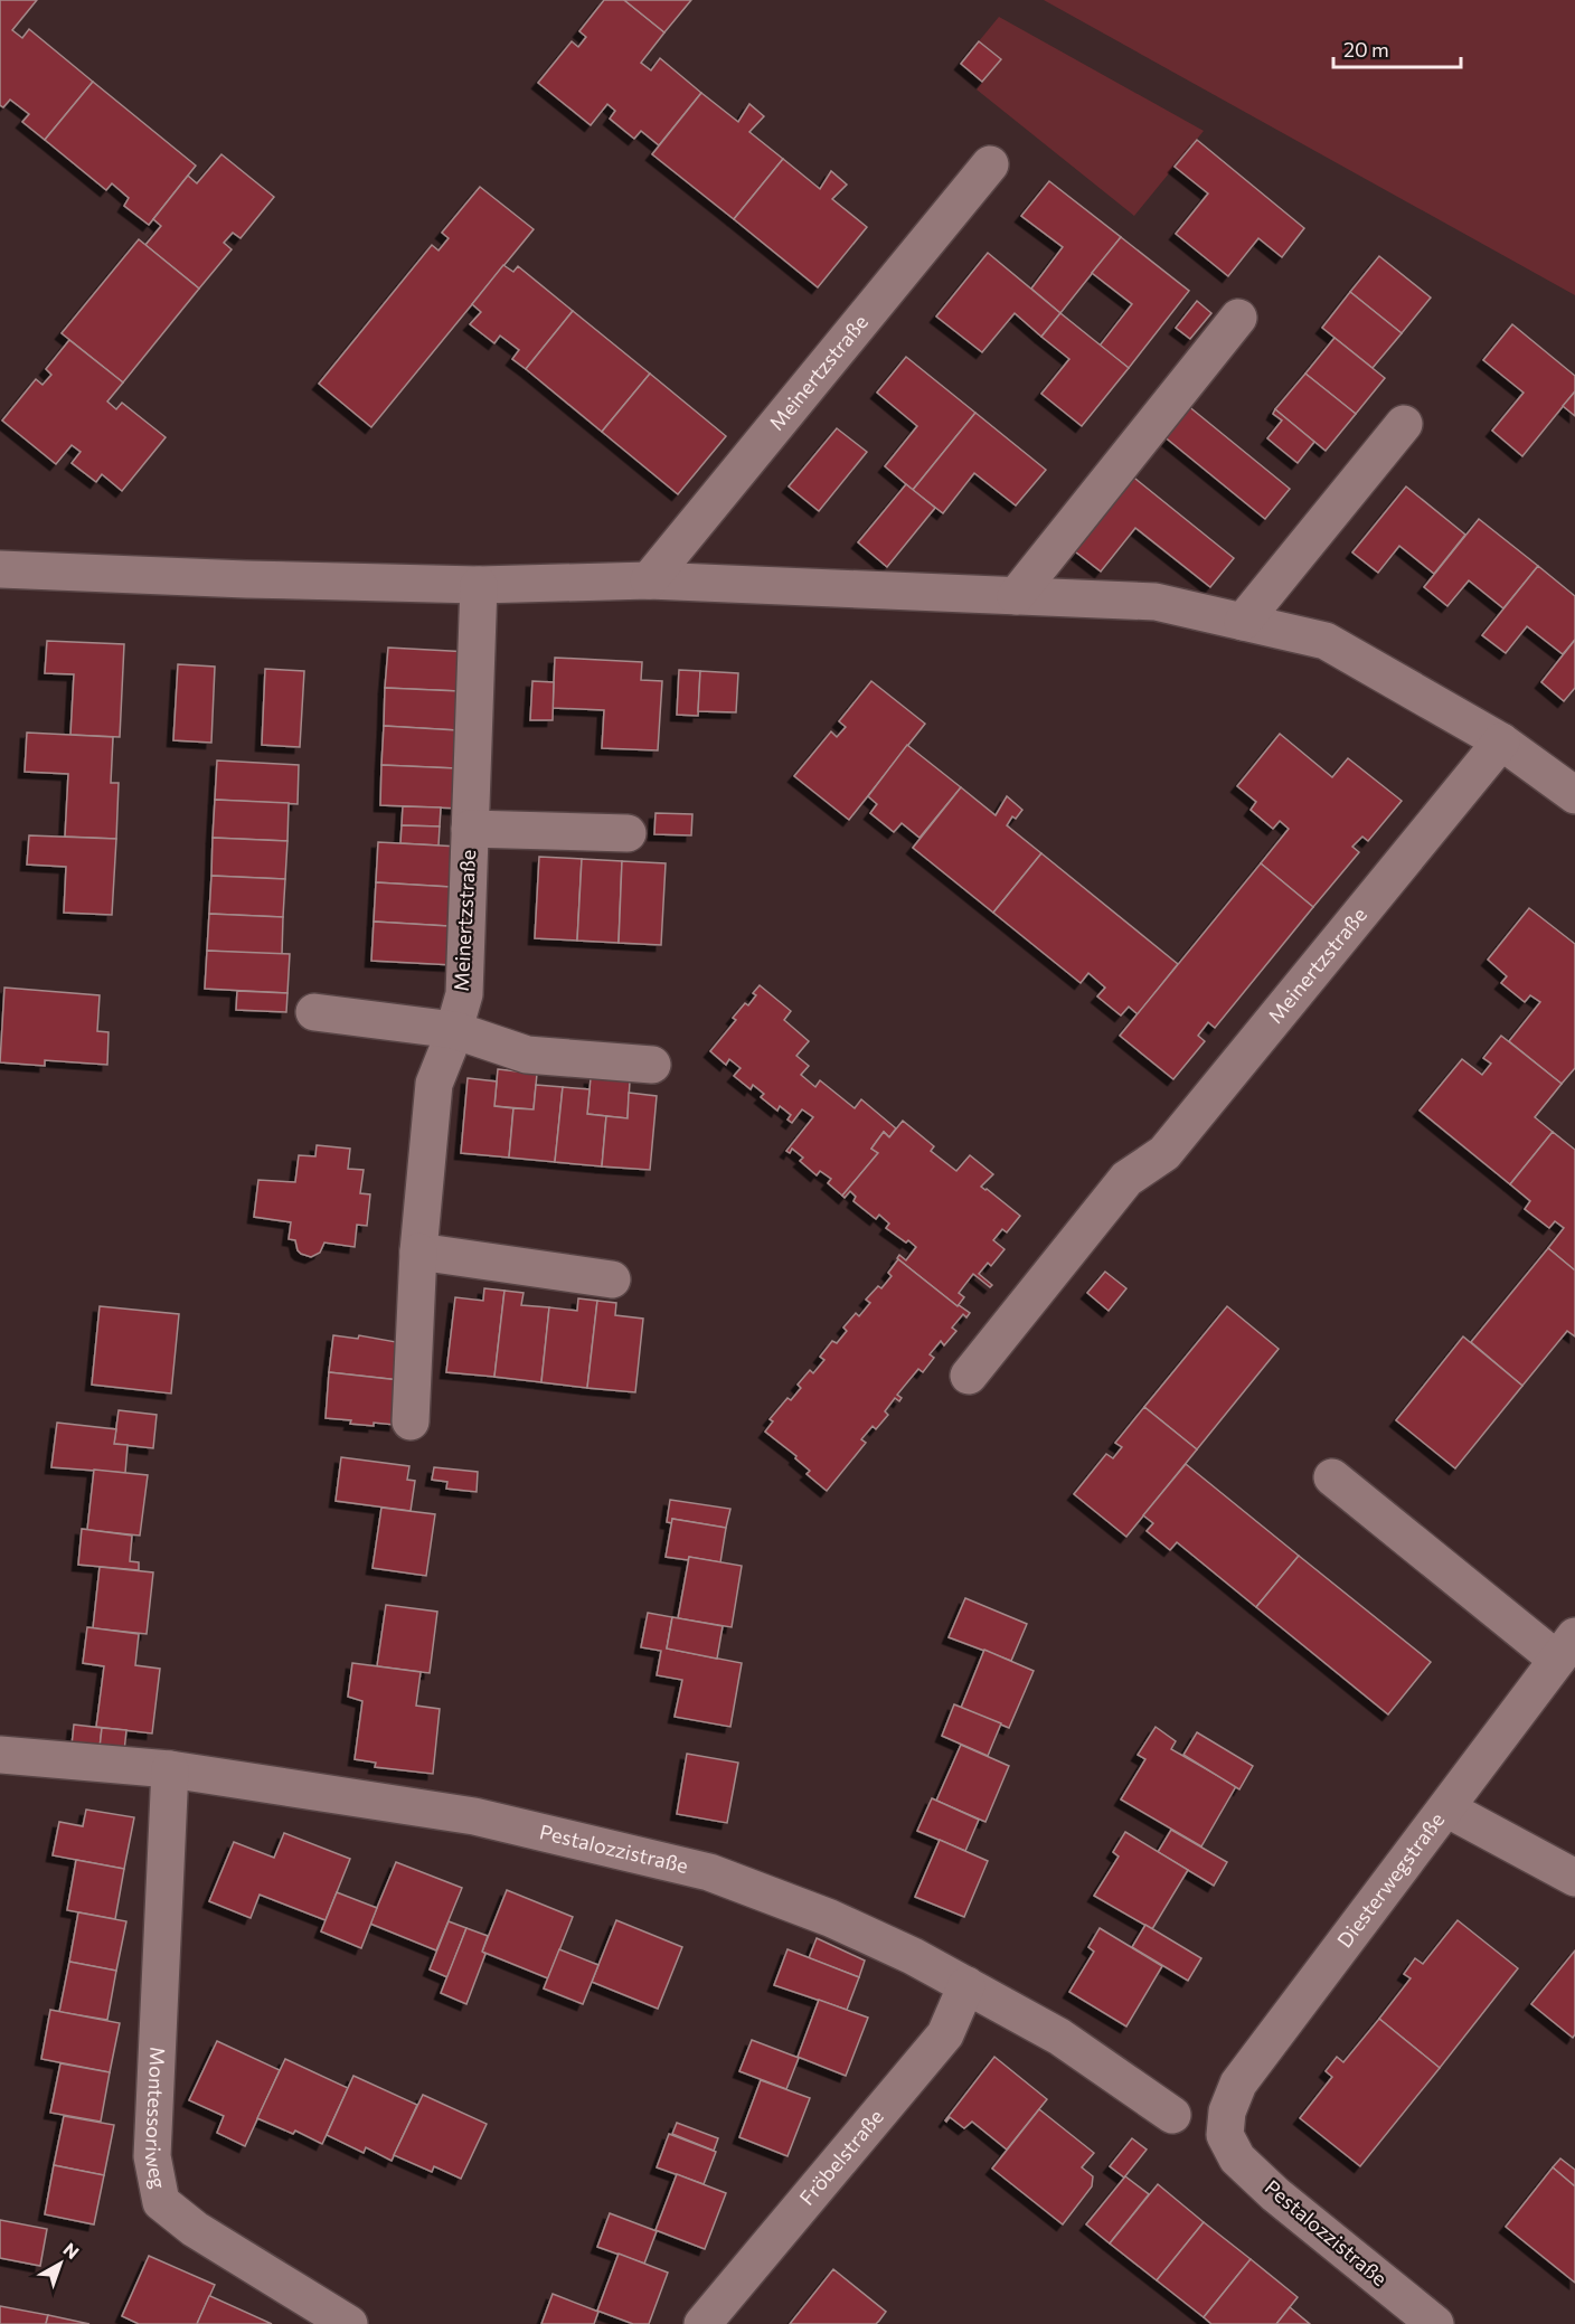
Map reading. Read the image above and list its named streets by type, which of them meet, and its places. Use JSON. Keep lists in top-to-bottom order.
{
  "streets": {
    "street": [
      "Meinertzstraße",
      "Pestalozzistraße",
      "Diesterwegstraße",
      "Montessoriweg",
      "Fröbelstraße"
    ]
  },
  "crossings": [
    ["Pestalozzistraße", "Diesterwegstraße"],
    ["Pestalozzistraße", "Montessoriweg"],
    ["Pestalozzistraße", "Fröbelstraße"]
  ],
  "scale_bar": "20 m",
  "north": "top right"
}
